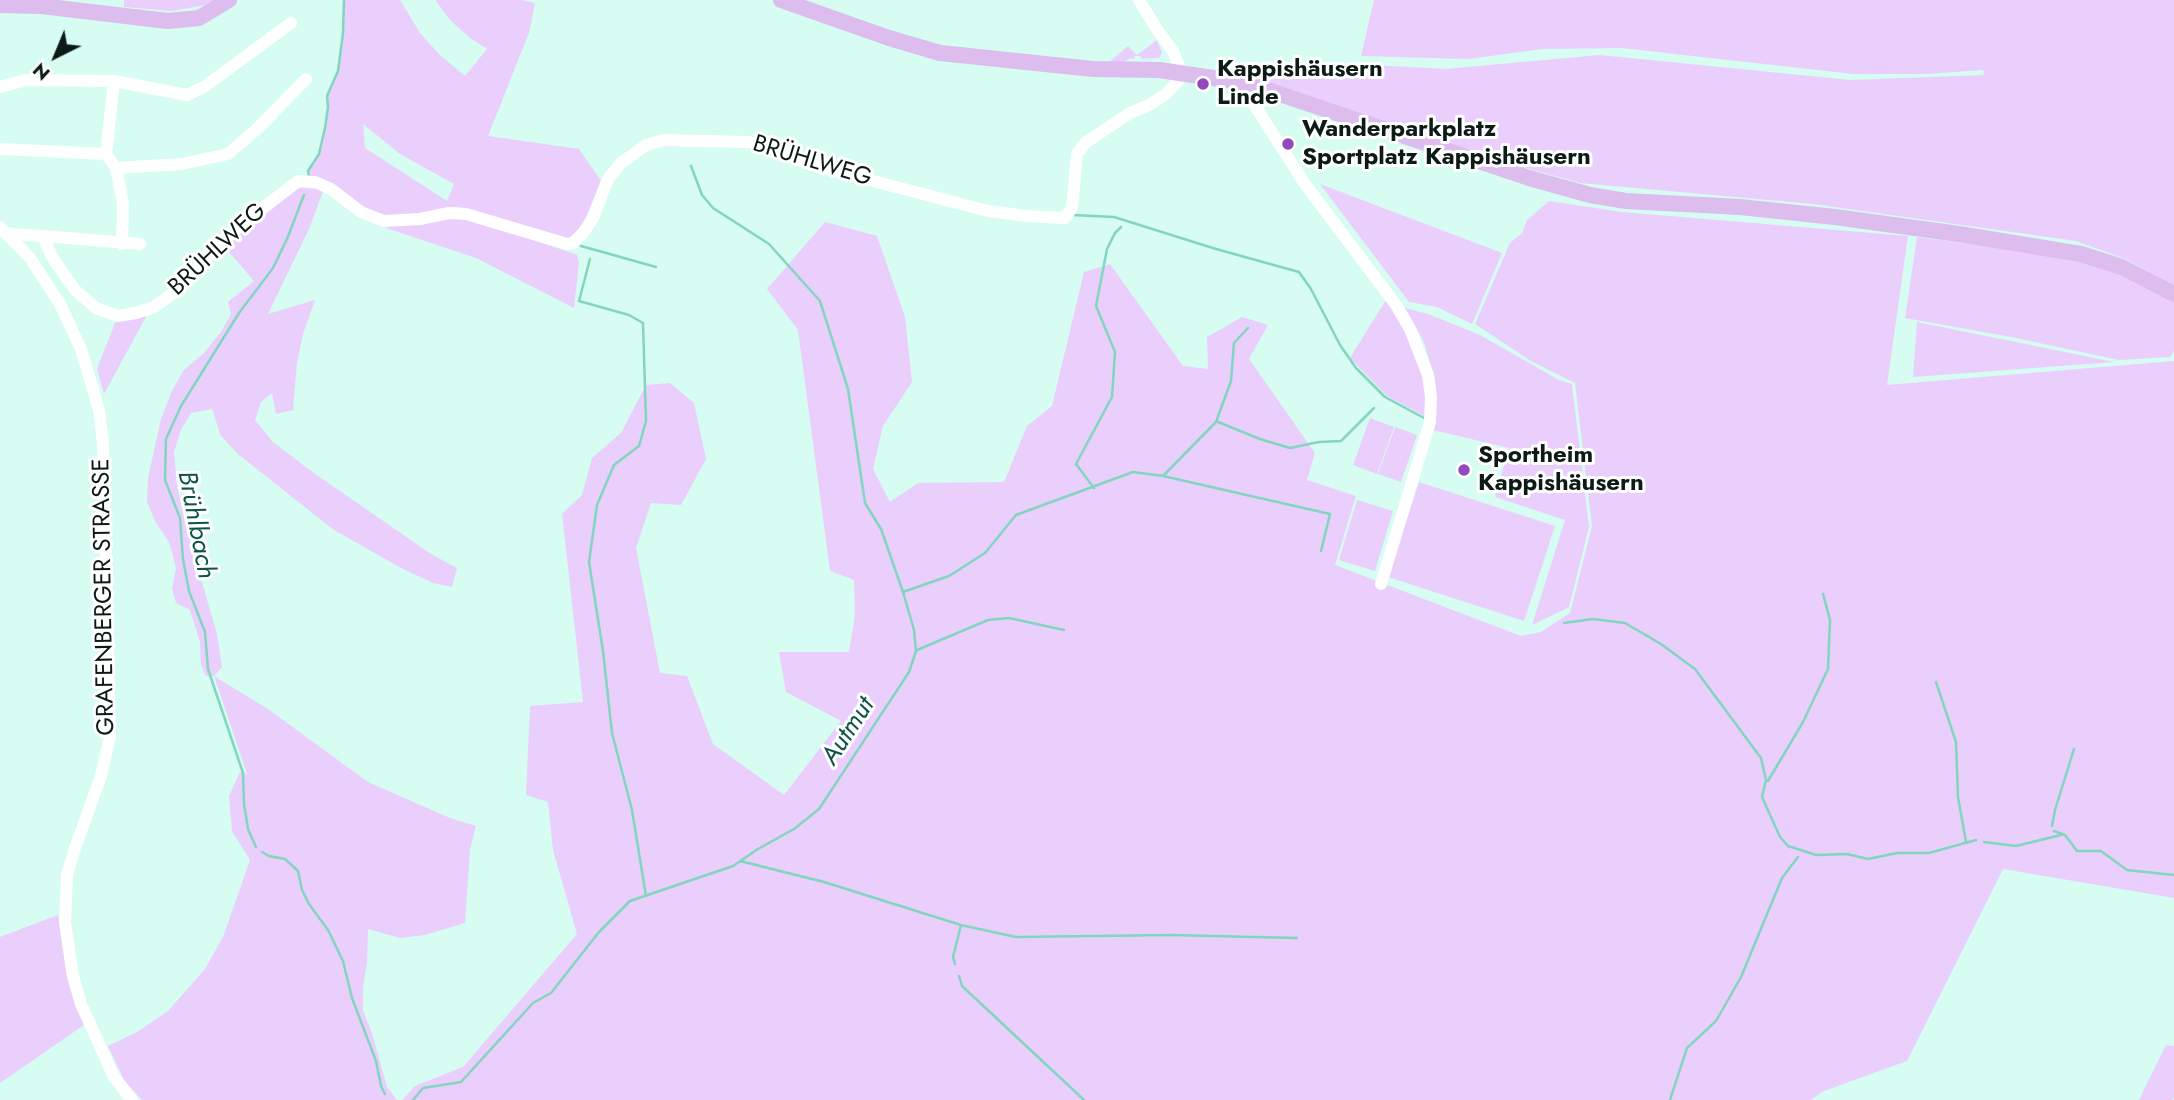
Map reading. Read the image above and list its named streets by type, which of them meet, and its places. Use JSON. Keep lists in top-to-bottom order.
{
  "streets": {
    "street": ["BRÜHLWEG", "GRAFENBERGER STRASSE"]
  },
  "water": ["Brühlbach", "Autmut"],
  "places": ["Kappishäusern Linde", "Wanderparkplatz Sportplatz Kappishäusern", "Sportheim Kappishäusern"],
  "north": "bottom left"
}
